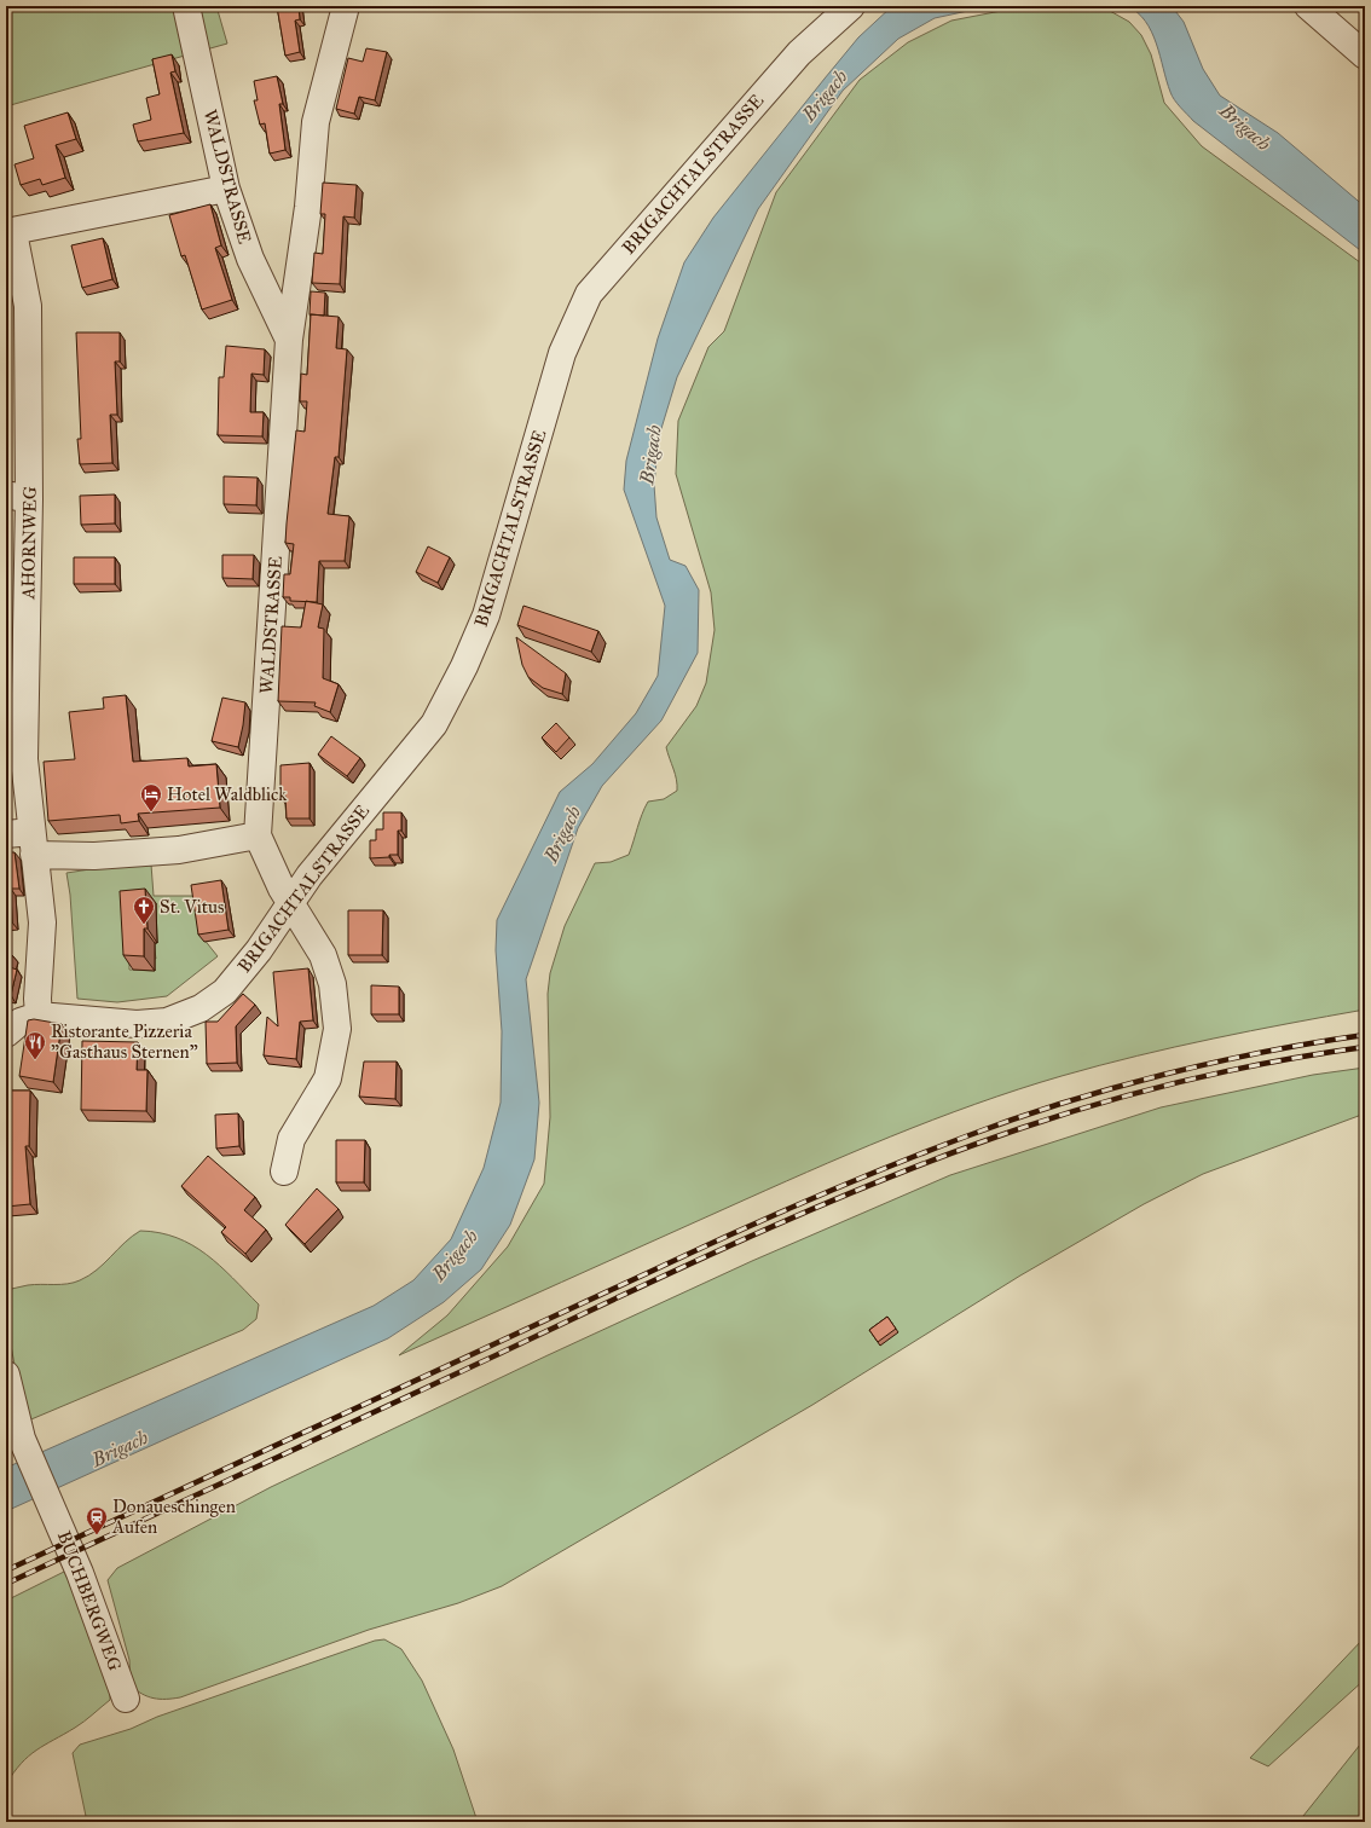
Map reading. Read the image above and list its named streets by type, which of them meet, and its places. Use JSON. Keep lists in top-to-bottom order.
{
  "streets": {
    "street": [
      "BRIGACHTALSTRASSE",
      "WALDSTRASSE",
      "AHORNWEG",
      "BUCHBERGWEG"
    ]
  },
  "crossings": [
    ["BRIGACHTALSTRASSE", "WALDSTRASSE"],
    ["BRIGACHTALSTRASSE", "AHORNWEG"]
  ],
  "water": ["Brigach"],
  "places": {
    "hotel": ["Hotel Waldblick"],
    "church": ["St. Vitus"],
    "restaurant": ["Ristorante Pizzeria \"Gasthaus Sternen\""],
    "station": ["Donaueschingen Aufen"]
  }
}
